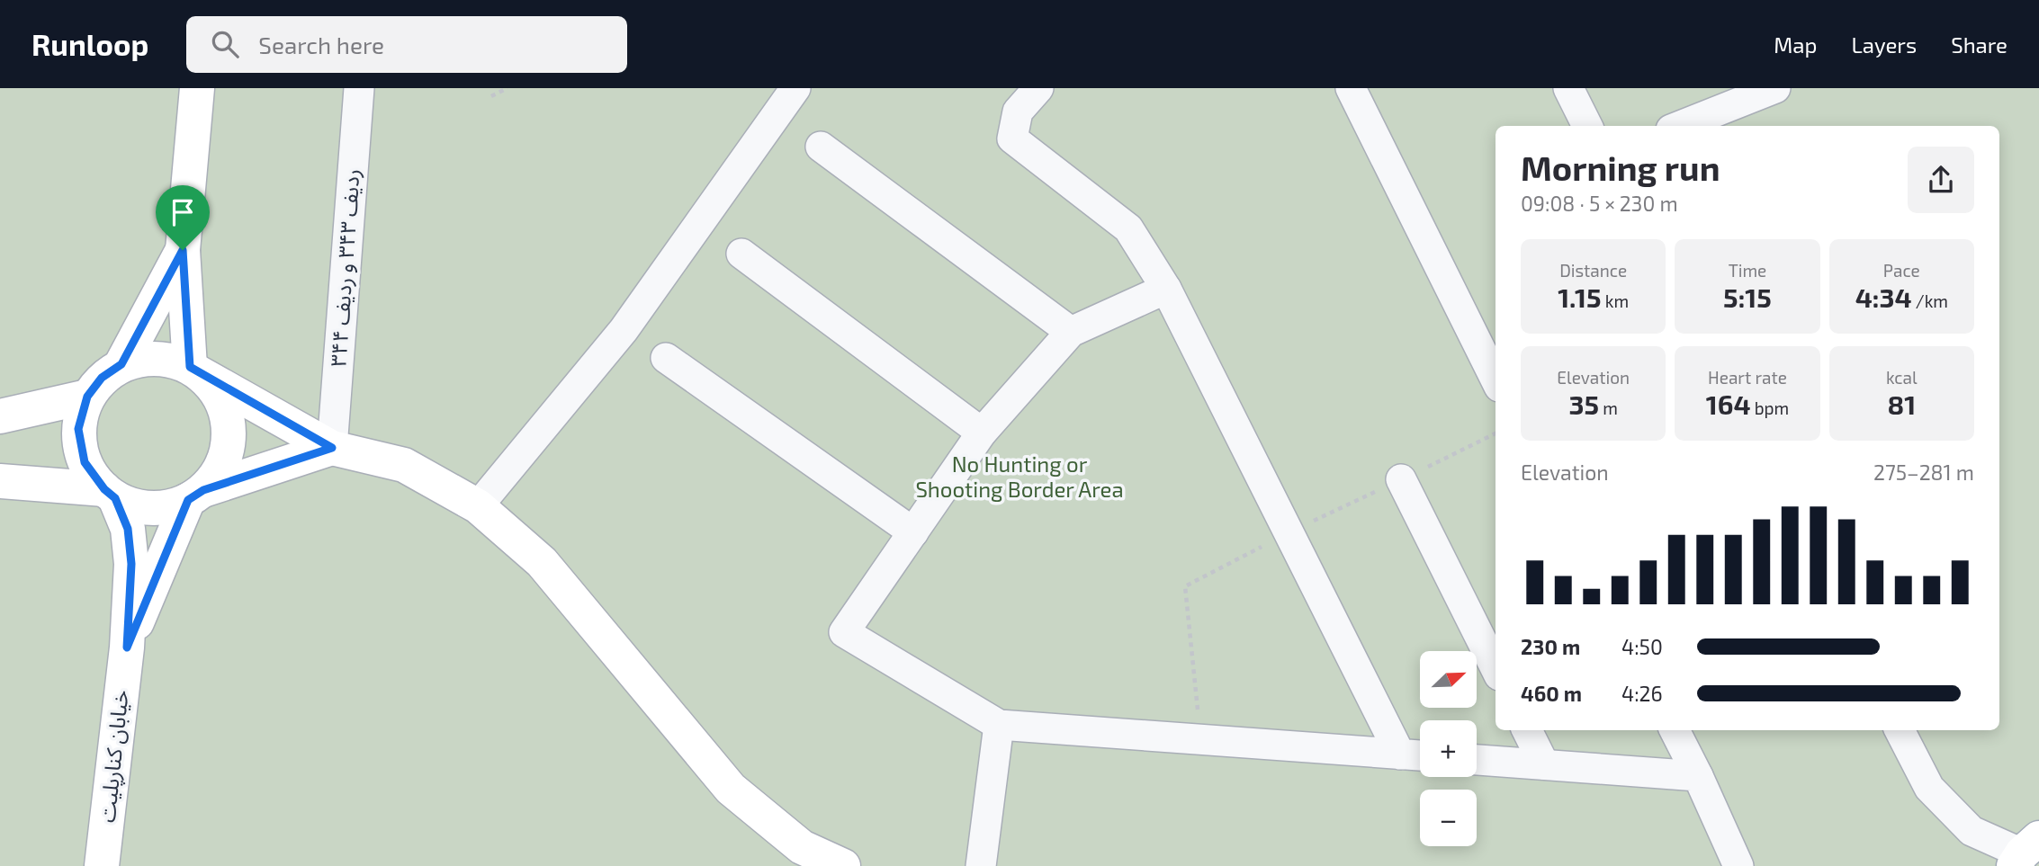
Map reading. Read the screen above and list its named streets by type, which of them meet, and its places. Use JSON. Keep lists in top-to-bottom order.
{
  "streets": {
    "main road": ["خیابان کنارپلیت"],
    "street": ["ردیف ۳۴۳ و ردیف ۳۴۴"]
  },
  "parks": ["No Hunting or Shooting Border Area"],
  "north": "top right",
  "page": {
    "header": "Runloop",
    "search": "Search here",
    "nav": ["Map", "Layers", "Share"],
    "heading": ["Morning run", "09:08 · 5 × 230 m"],
    "stats": [
      ["Distance", "1.15 km"],
      ["Time", "5:15"],
      ["Pace", "4:34 /km"],
      ["Elevation", "35 m"],
      ["Heart rate", "164 bpm"],
      ["kcal", "81"]
    ],
    "chart": ["Elevation", "275–281 m"],
    "list": [
      {
        "name": "230 m",
        "note": "4:50"
      },
      {
        "name": "460 m",
        "note": "4:26"
      }
    ],
    "map_buttons": ["+", "−"]
  }
}
